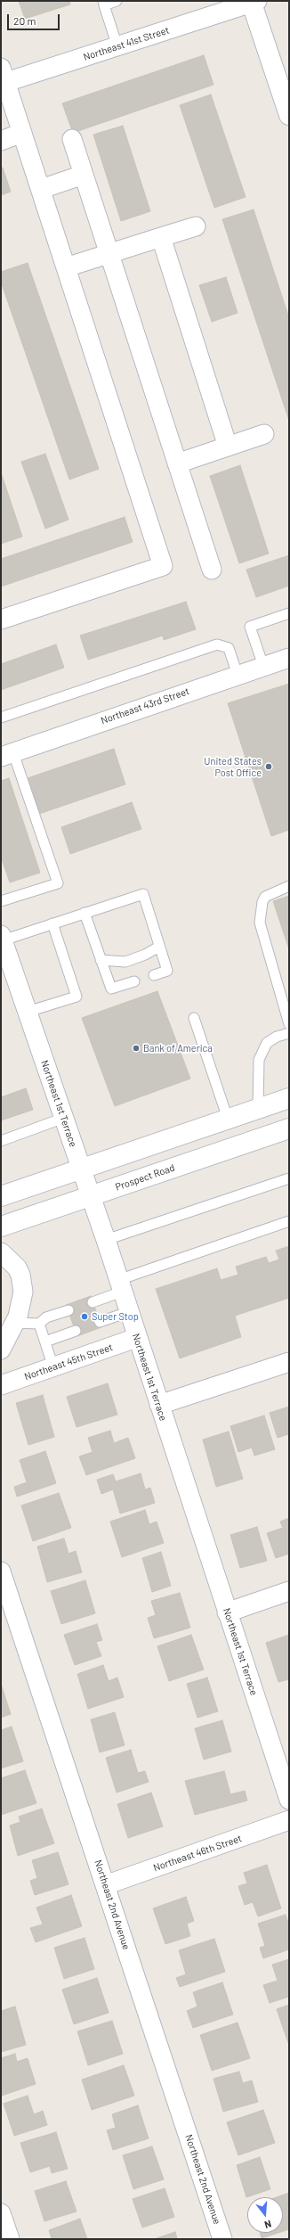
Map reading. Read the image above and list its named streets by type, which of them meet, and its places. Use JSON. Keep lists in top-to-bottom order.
{
  "streets": {
    "main road": ["Prospect Road"],
    "street": [
      "Northeast 41st Street",
      "Northeast 43rd Street",
      "Northeast 1st Terrace",
      "Northeast 45th Street",
      "Northeast 46th Street",
      "Northeast 2nd Avenue"
    ]
  },
  "crossings": [
    ["Northeast 1st Terrace", "Prospect Road"],
    ["Northeast 1st Terrace", "Northeast 45th Street"],
    ["Northeast 46th Street", "Northeast 2nd Avenue"]
  ],
  "places": ["United States Post Office", "Bank of America", "Super Stop"],
  "scale_bar": "20 m",
  "north": "bottom"
}
